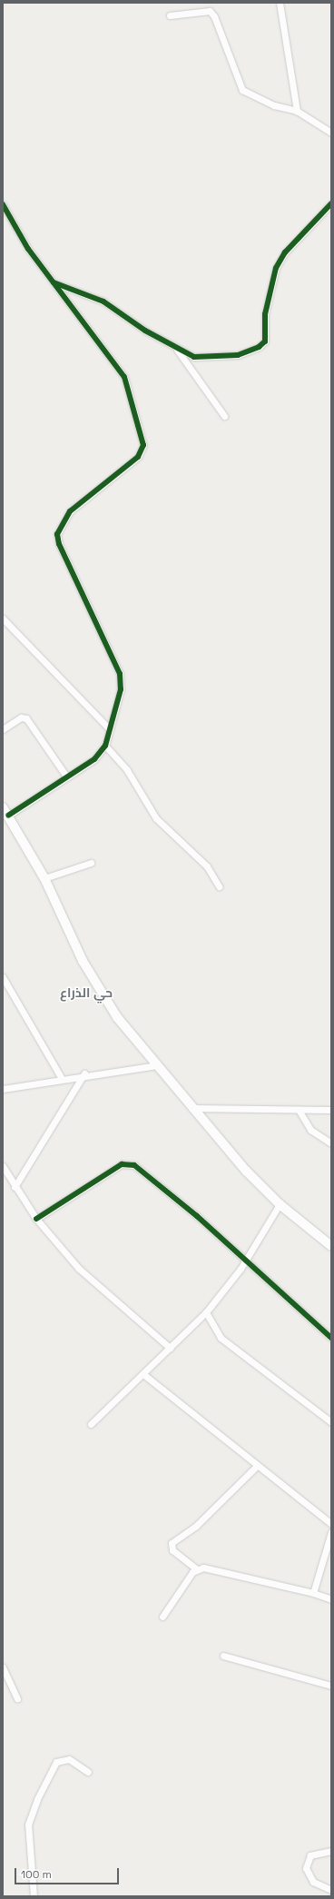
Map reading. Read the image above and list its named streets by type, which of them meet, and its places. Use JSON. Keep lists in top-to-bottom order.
{
  "districts": ["حي الذراع"],
  "scale_bar": "100 m"
}
